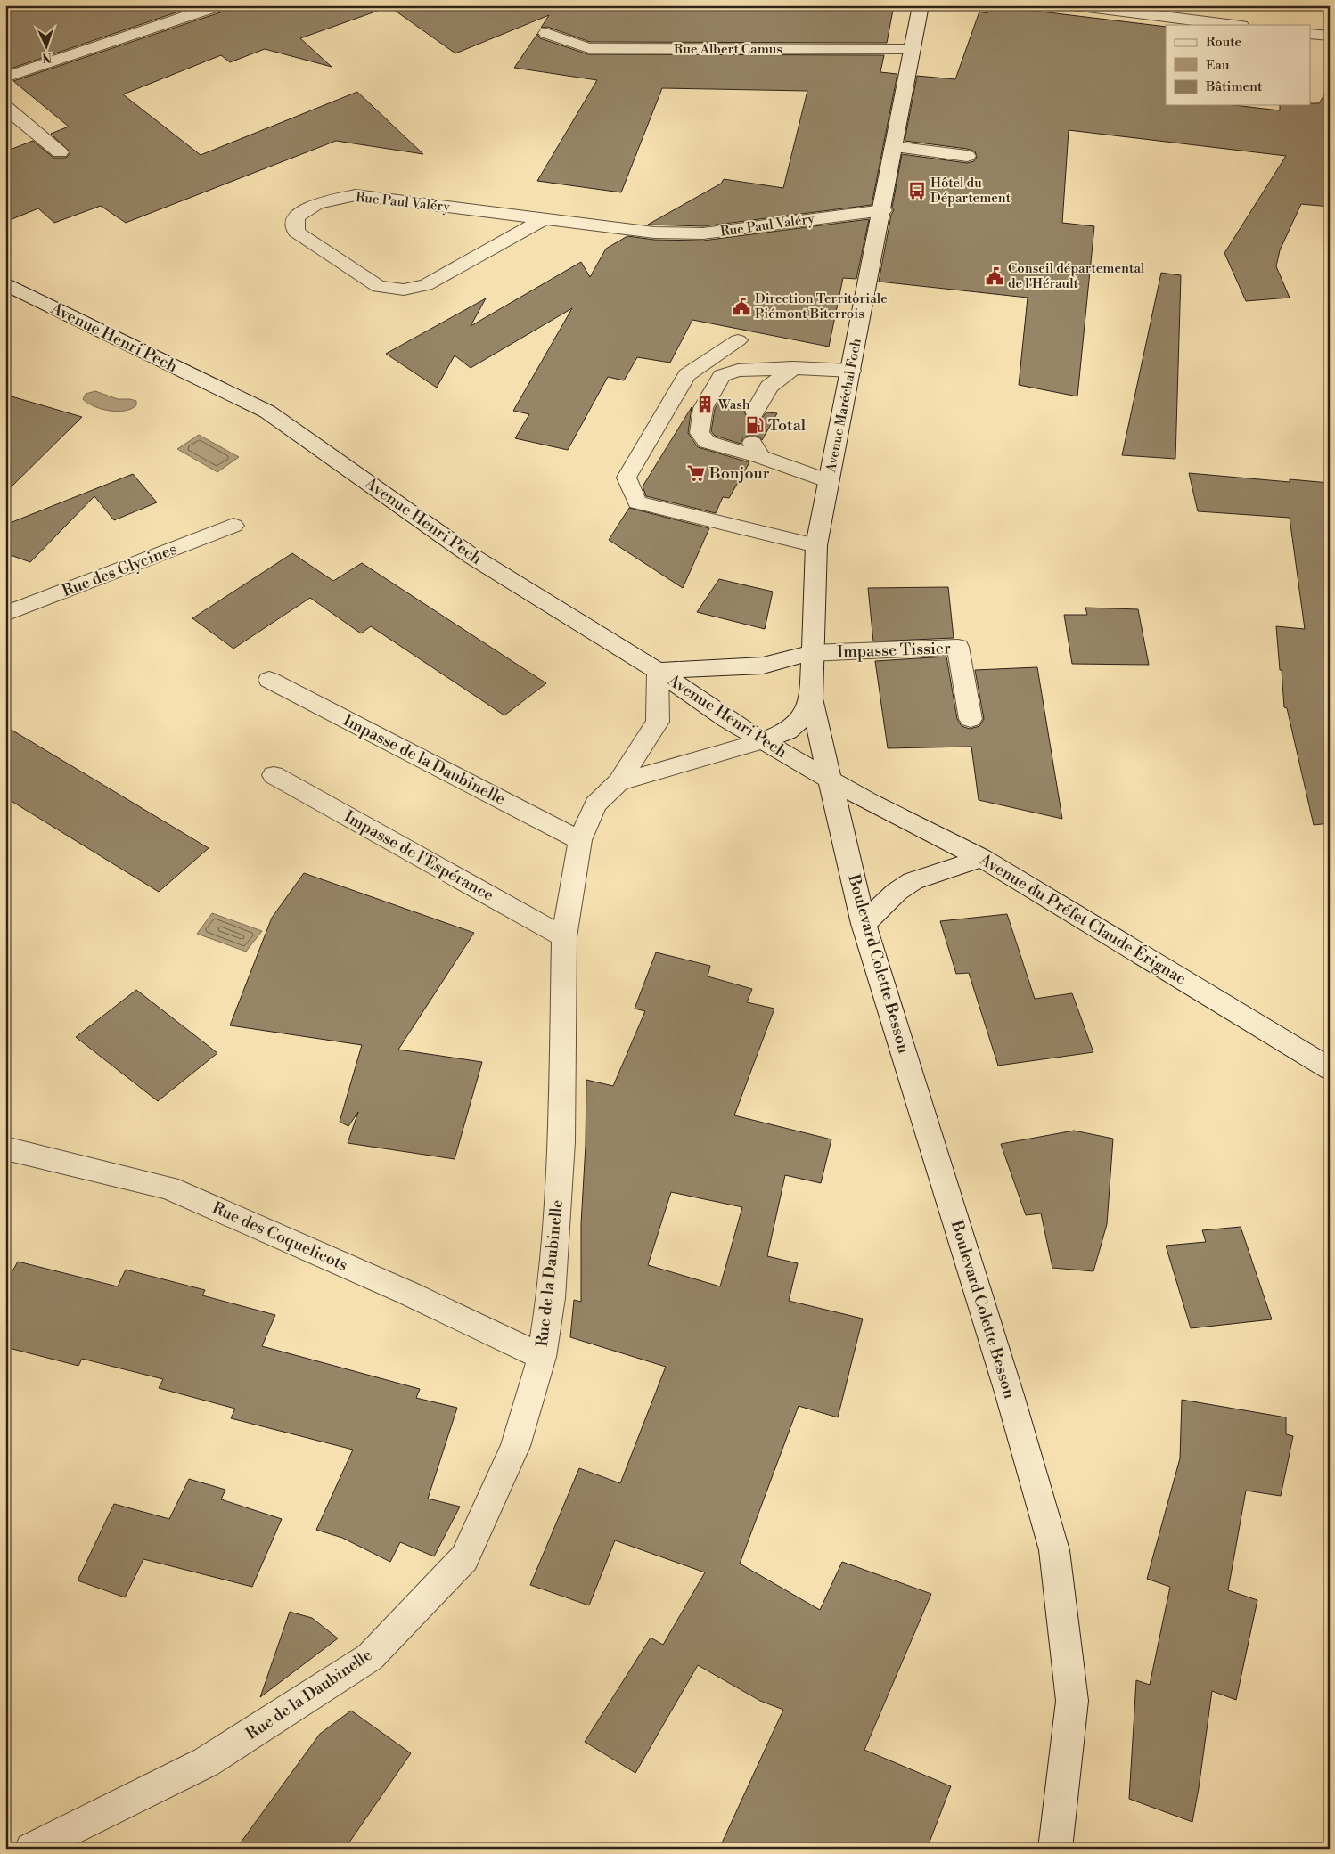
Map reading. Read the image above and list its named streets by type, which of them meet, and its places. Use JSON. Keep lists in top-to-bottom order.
{
  "streets": {
    "street": [
      "Rue Albert Camus",
      "Rue Paul Valéry",
      "Avenue Henri Pech",
      "Avenue Maréchal Foch",
      "Rue des Glycines",
      "Impasse Tissier",
      "Impasse de la Daubinelle",
      "Impasse de l'Espérance",
      "Avenue du Préfet Claude Érignac",
      "Boulevard Colette Besson",
      "Rue des Coquelicots",
      "Rue de la Daubinelle"
    ]
  },
  "crossings": [
    ["Rue Albert Camus", "Avenue Maréchal Foch"],
    ["Rue Paul Valéry", "Avenue Maréchal Foch"],
    ["Avenue Henri Pech", "Avenue Maréchal Foch"],
    ["Avenue Henri Pech", "Avenue du Préfet Claude Érignac"],
    ["Avenue Henri Pech", "Boulevard Colette Besson"],
    ["Avenue Henri Pech", "Rue de la Daubinelle"],
    ["Avenue Maréchal Foch", "Impasse Tissier"],
    ["Avenue Maréchal Foch", "Avenue du Préfet Claude Érignac"],
    ["Avenue Maréchal Foch", "Boulevard Colette Besson"],
    ["Avenue Maréchal Foch", "Rue de la Daubinelle"],
    ["Impasse de la Daubinelle", "Rue de la Daubinelle"],
    ["Impasse de l'Espérance", "Rue de la Daubinelle"],
    ["Avenue du Préfet Claude Érignac", "Boulevard Colette Besson"],
    ["Rue des Coquelicots", "Rue de la Daubinelle"]
  ],
  "places": {
    "bus stop": ["Hôtel du Département"],
    "public building": ["Conseil départemental de l'Hérault", "Direction Territoriale Piémont Biterrois"],
    "building": ["Wash"],
    "fuel station": ["Total"],
    "supermarket": ["Bonjour"]
  },
  "legend": ["Route", "Eau", "Bâtiment"],
  "north": "bottom"
}
